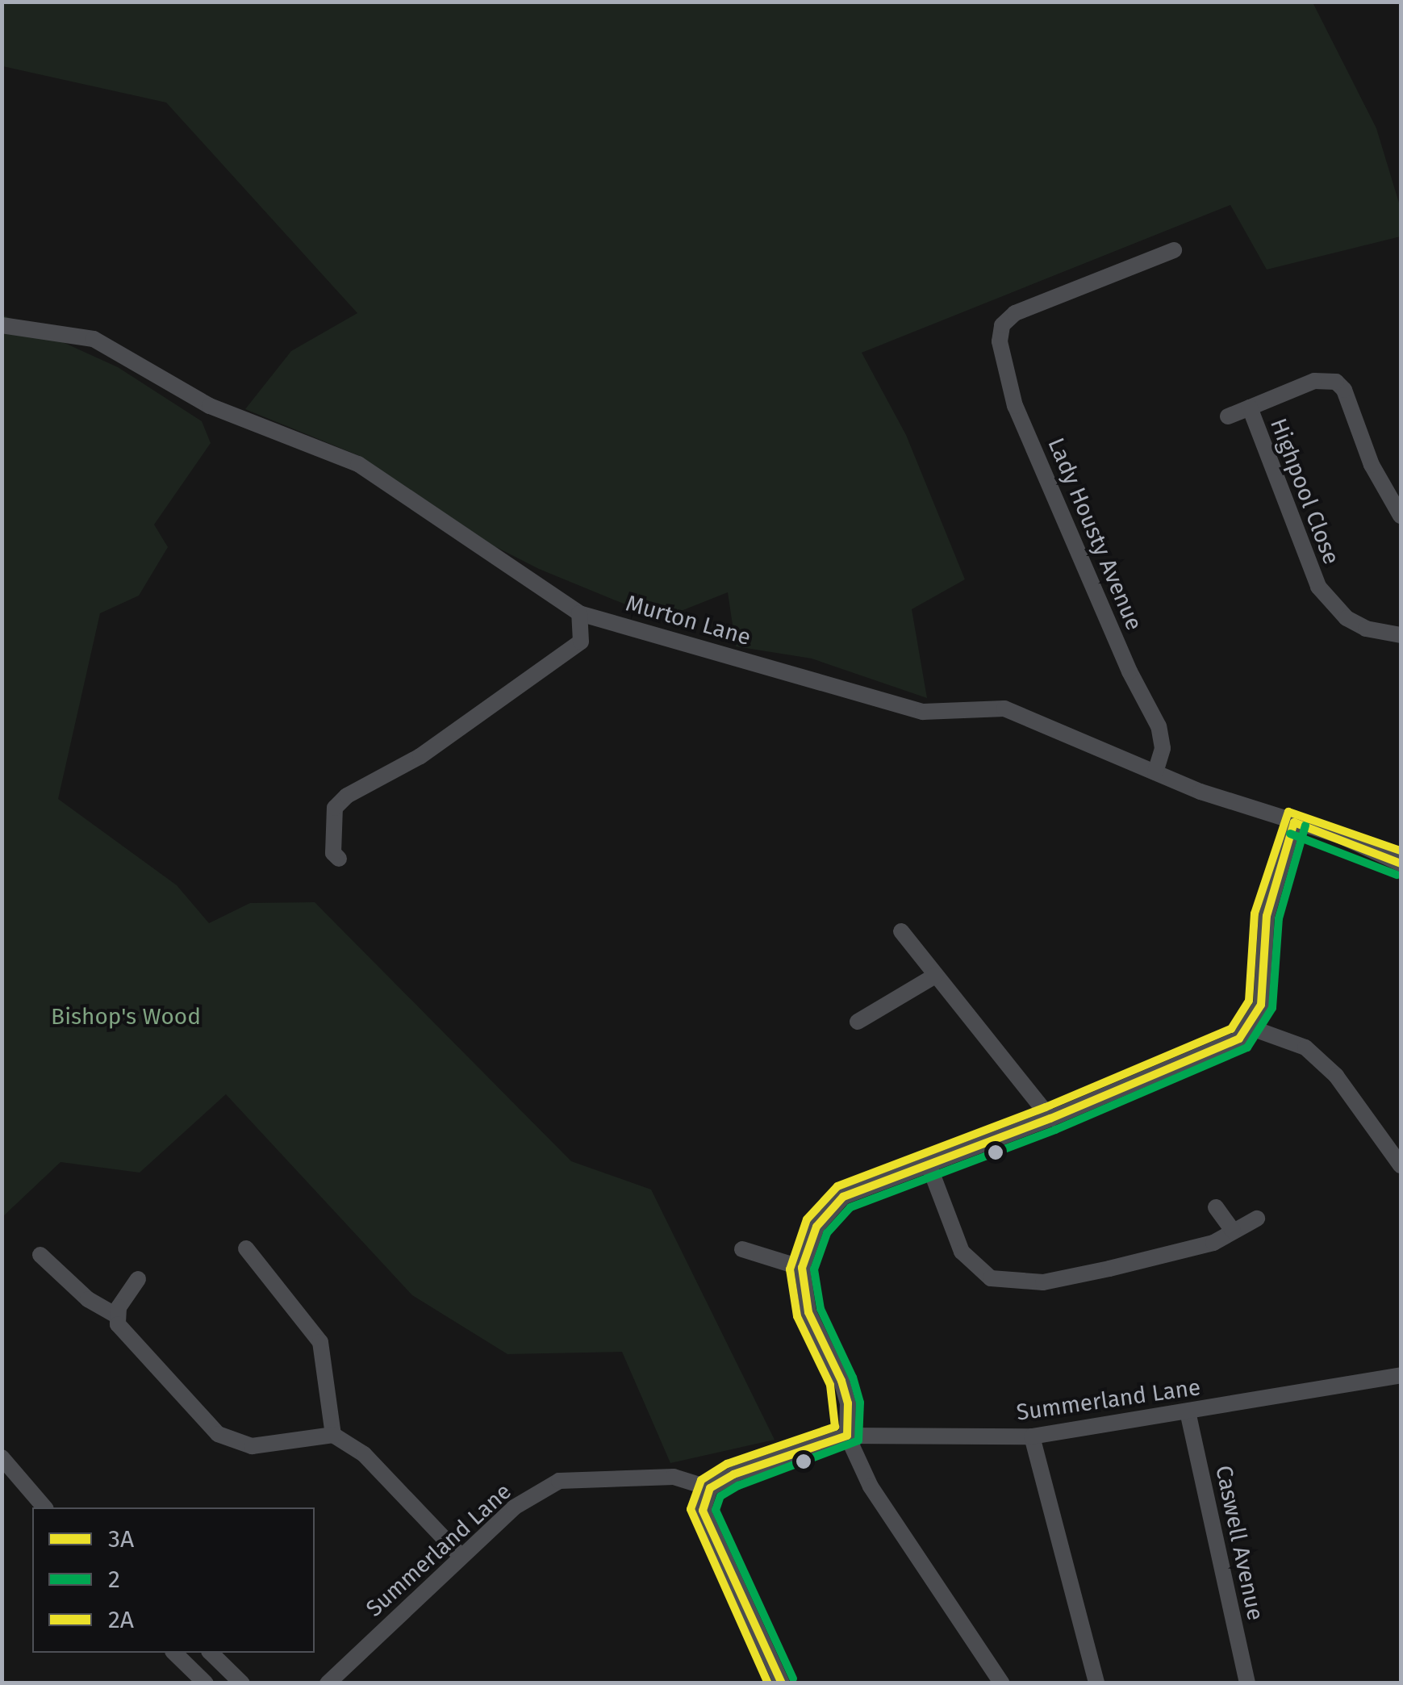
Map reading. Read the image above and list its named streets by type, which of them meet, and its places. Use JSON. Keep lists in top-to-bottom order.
{
  "streets": {
    "street": [
      "Highpool Close",
      "Lady Housty Avenue",
      "Murton Lane",
      "Summerland Lane",
      "Caswell Avenue"
    ]
  },
  "crossings": [
    ["Lady Housty Avenue", "Murton Lane"],
    ["Summerland Lane", "Caswell Avenue"]
  ],
  "parks": ["Bishop's Wood"],
  "lines": ["transit line 2A", "transit line 3A", "transit line 2"],
  "legend": ["3A", "2", "2A"]
}
